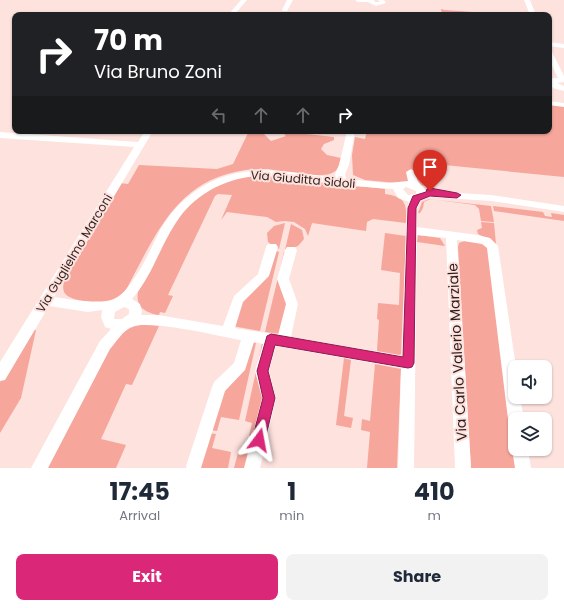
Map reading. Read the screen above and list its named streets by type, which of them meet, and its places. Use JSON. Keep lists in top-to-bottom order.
{
  "streets": {
    "street": ["Via Giuditta Sidoli", "Via Guglielmo Marconi", "Via Carlo Valerio Marziale"]
  },
  "page": {
    "turn": ["70 m", "Via Bruno Zoni"],
    "eta": [
      "17:45",
      "Arrival",
      "1",
      "min",
      "410",
      "m"
    ],
    "buttons": ["Exit", "Share"]
  }
}
